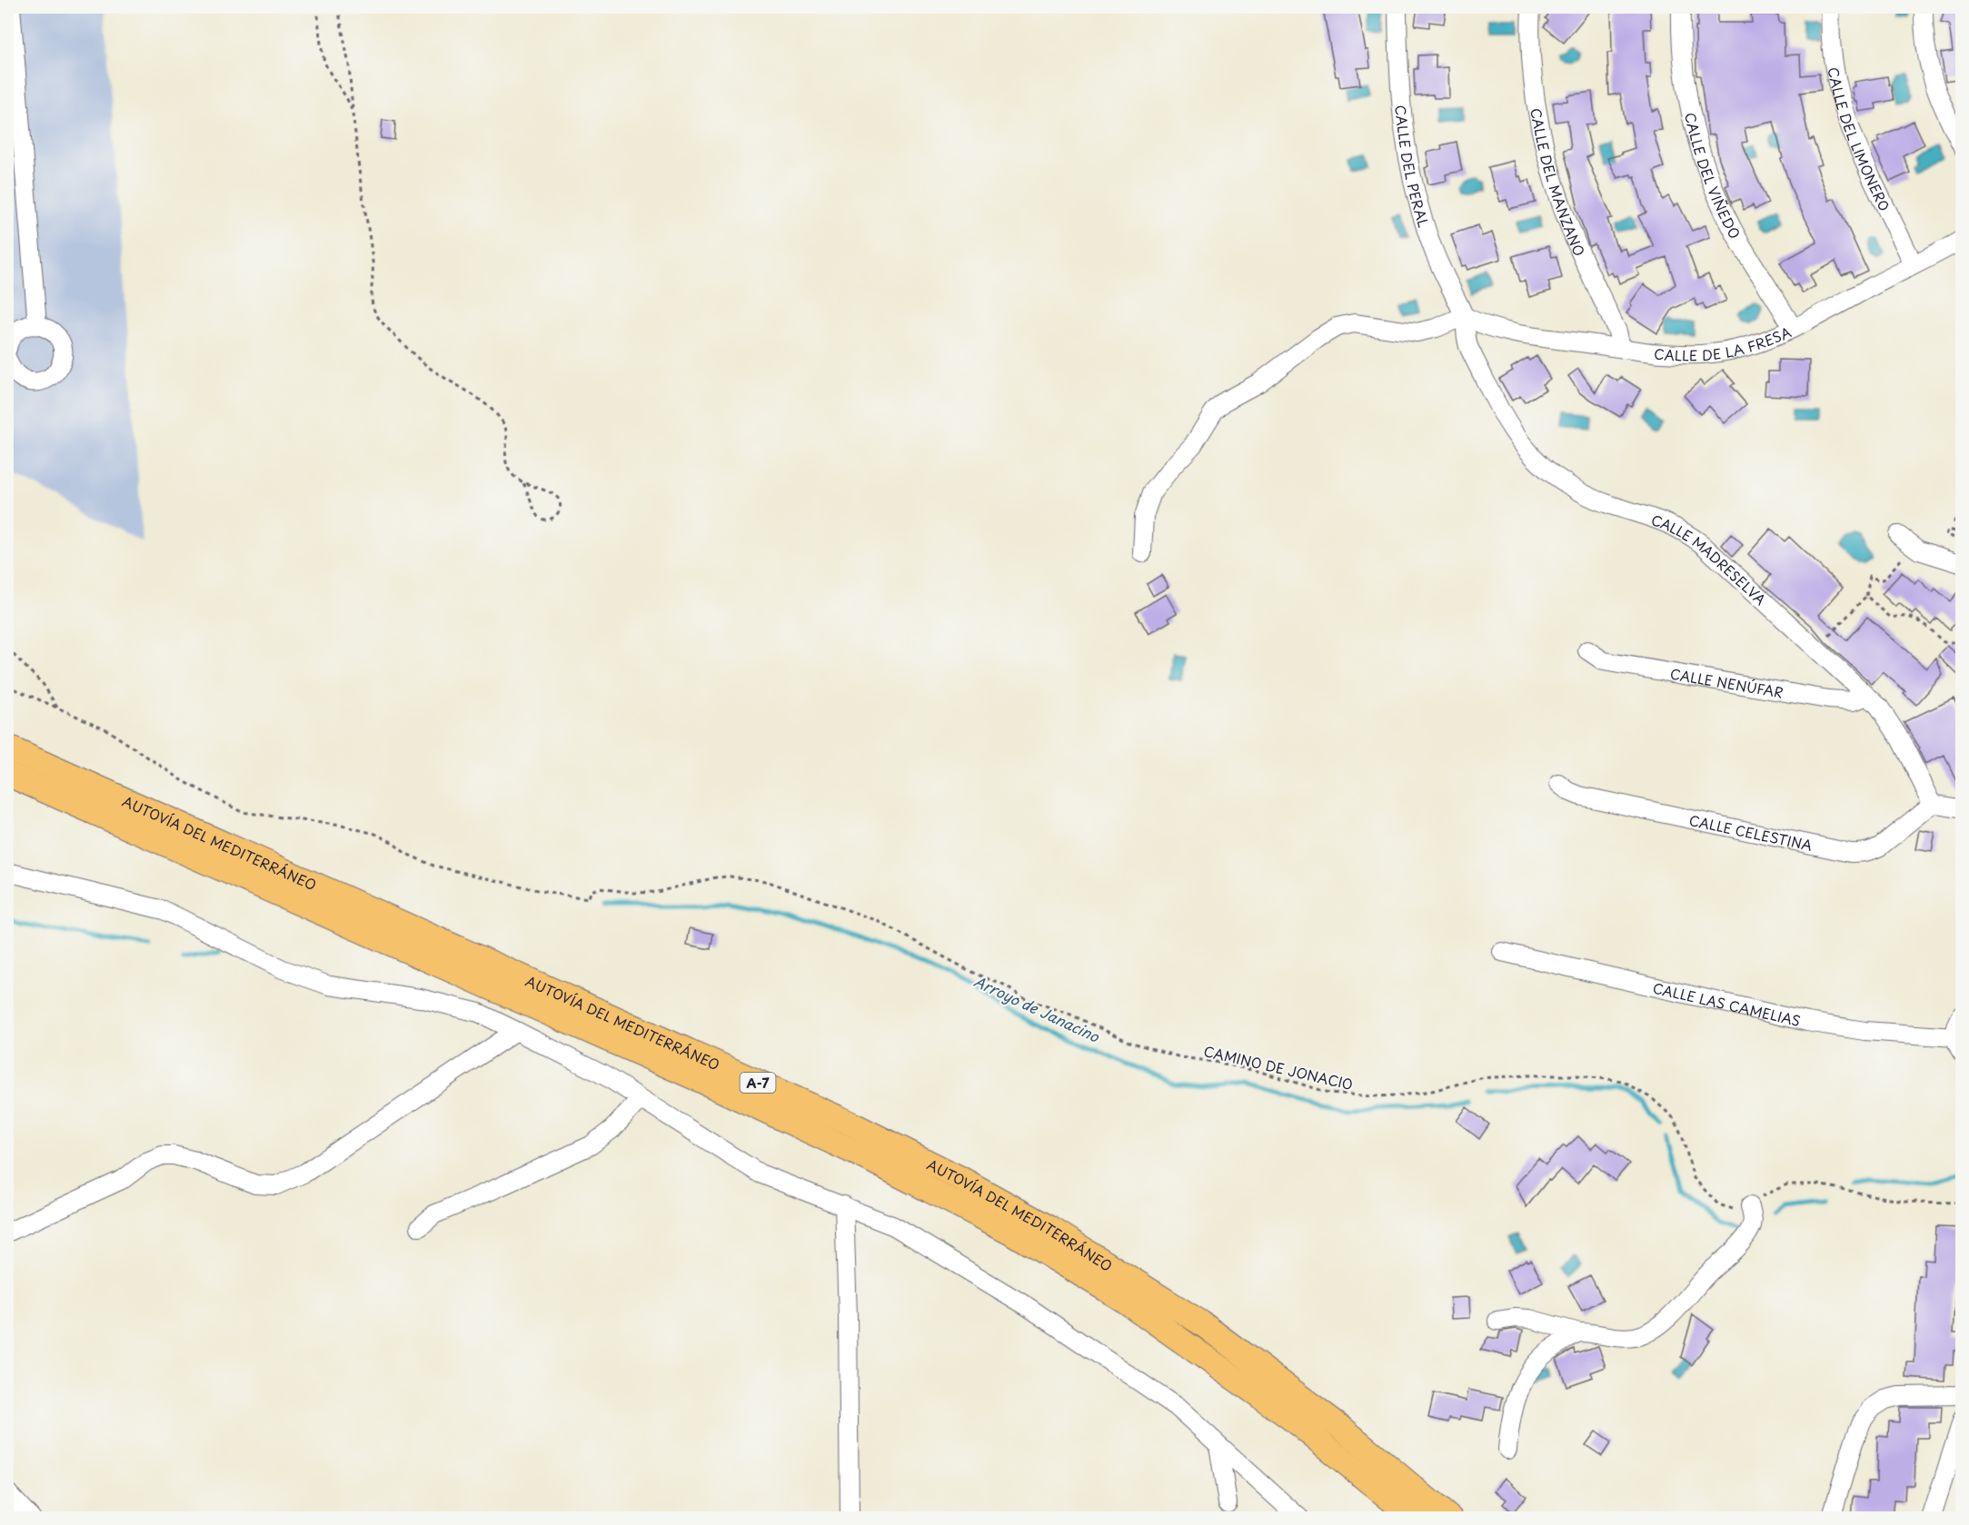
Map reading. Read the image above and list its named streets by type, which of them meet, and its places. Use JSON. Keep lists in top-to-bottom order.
{
  "streets": {
    "highway": ["AUTOVÍA DEL MEDITERRÁNEO", "A-7"],
    "street": [
      "CALLE DEL LIMONERO",
      "CALLE DEL PERAL",
      "CALLE DEL VIÑEDO",
      "CALLE DEL MANZANO",
      "CALLE DE LA FRESA",
      "CALLE MADRESELVA",
      "CALLE NENÚFAR",
      "CALLE CELESTINA",
      "CALLE LAS CAMELIAS"
    ],
    "path": ["CAMINO DE JONACIO"]
  },
  "crossings": [
    ["CALLE DEL LIMONERO", "CALLE DE LA FRESA"],
    ["CALLE DEL PERAL", "CALLE DE LA FRESA"],
    ["CALLE DEL PERAL", "CALLE MADRESELVA"],
    ["CALLE DEL VIÑEDO", "CALLE DE LA FRESA"],
    ["CALLE DEL MANZANO", "CALLE DE LA FRESA"],
    ["CALLE DE LA FRESA", "CALLE MADRESELVA"],
    ["CALLE MADRESELVA", "CALLE NENÚFAR"],
    ["CALLE MADRESELVA", "CALLE CELESTINA"]
  ],
  "water": ["Arroyo de Janacino"]
}
